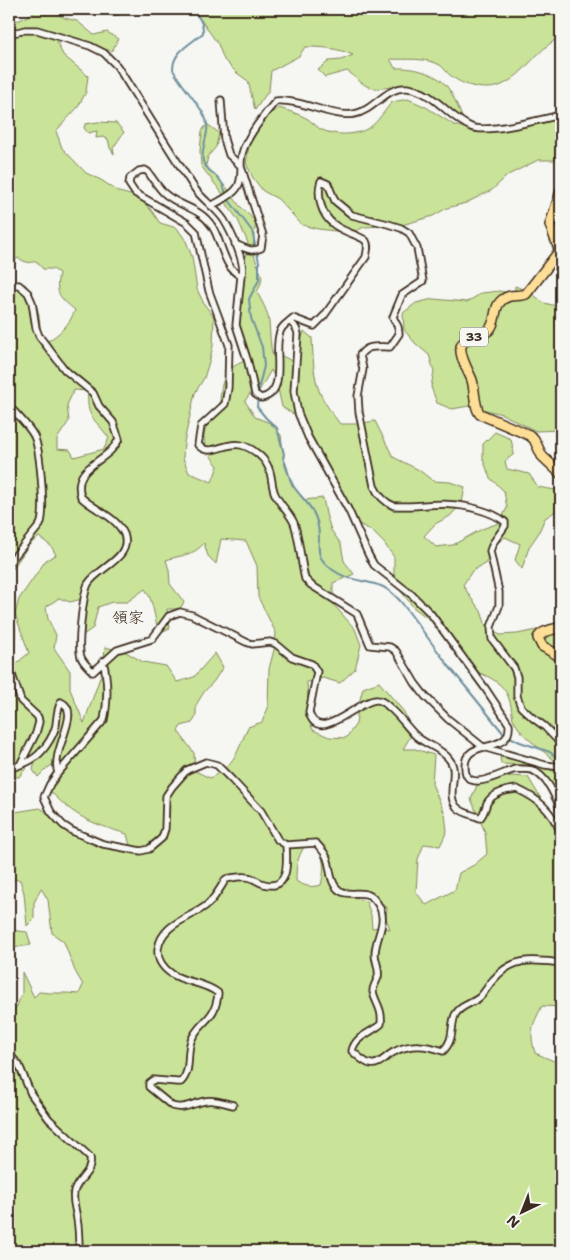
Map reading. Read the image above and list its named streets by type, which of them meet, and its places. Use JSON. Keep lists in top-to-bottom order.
{
  "streets": {
    "main road": ["33"]
  },
  "districts": ["領家"],
  "north": "bottom left"
}
